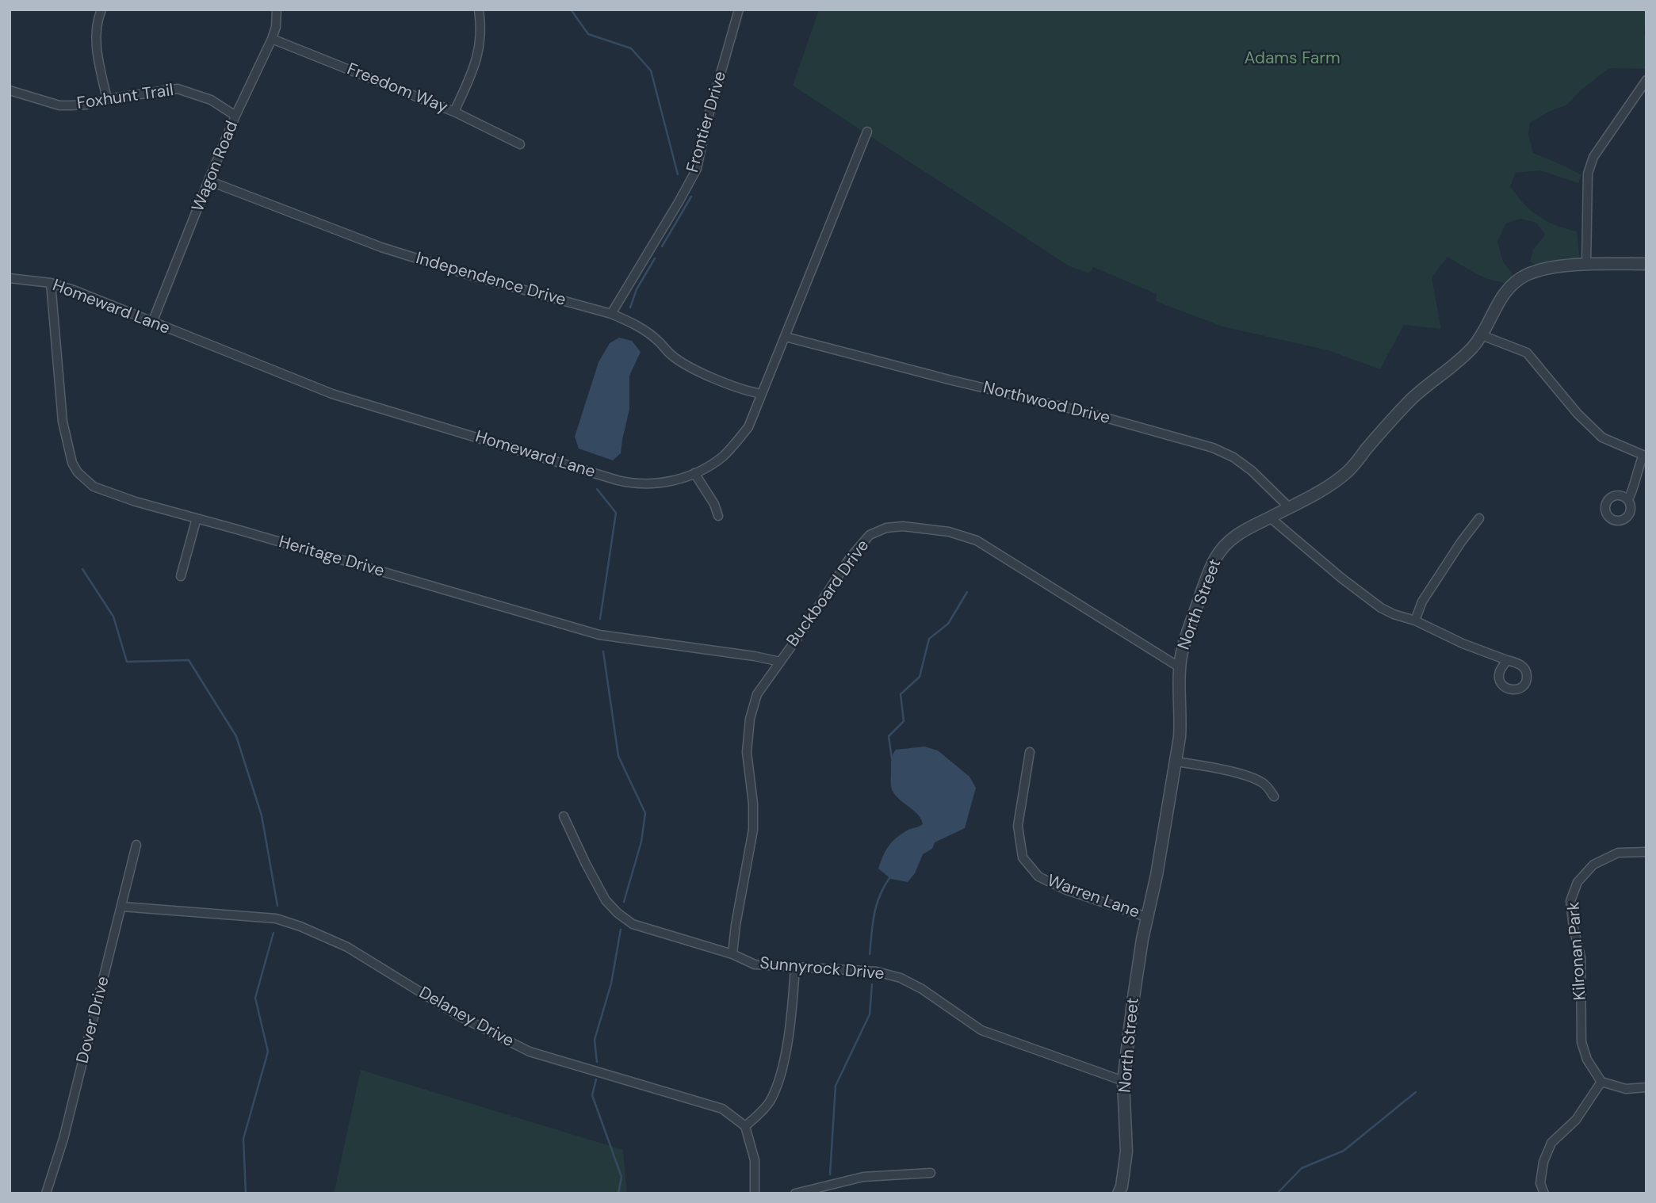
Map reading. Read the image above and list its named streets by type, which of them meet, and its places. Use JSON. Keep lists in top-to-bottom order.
{
  "streets": {
    "street": [
      "Freedom Way",
      "Foxhunt Trail",
      "Frontier Drive",
      "Wagon Road",
      "Independence Drive",
      "Homeward Lane",
      "Northwood Drive",
      "Heritage Drive",
      "Buckboard Drive",
      "North Street",
      "Warren Lane",
      "Kilronan Park",
      "Sunnyrock Drive",
      "Delaney Drive",
      "Dover Drive"
    ]
  },
  "crossings": [
    ["Freedom Way", "Wagon Road"],
    ["Foxhunt Trail", "Wagon Road"],
    ["Frontier Drive", "Independence Drive"],
    ["Wagon Road", "Independence Drive"],
    ["Wagon Road", "Homeward Lane"],
    ["Independence Drive", "Homeward Lane"],
    ["Homeward Lane", "Northwood Drive"],
    ["Homeward Lane", "Heritage Drive"],
    ["Northwood Drive", "North Street"],
    ["Heritage Drive", "Buckboard Drive"],
    ["Buckboard Drive", "North Street"],
    ["Buckboard Drive", "Sunnyrock Drive"],
    ["North Street", "Warren Lane"],
    ["North Street", "Sunnyrock Drive"],
    ["Delaney Drive", "Dover Drive"]
  ],
  "parks": ["Adams Farm"]
}
